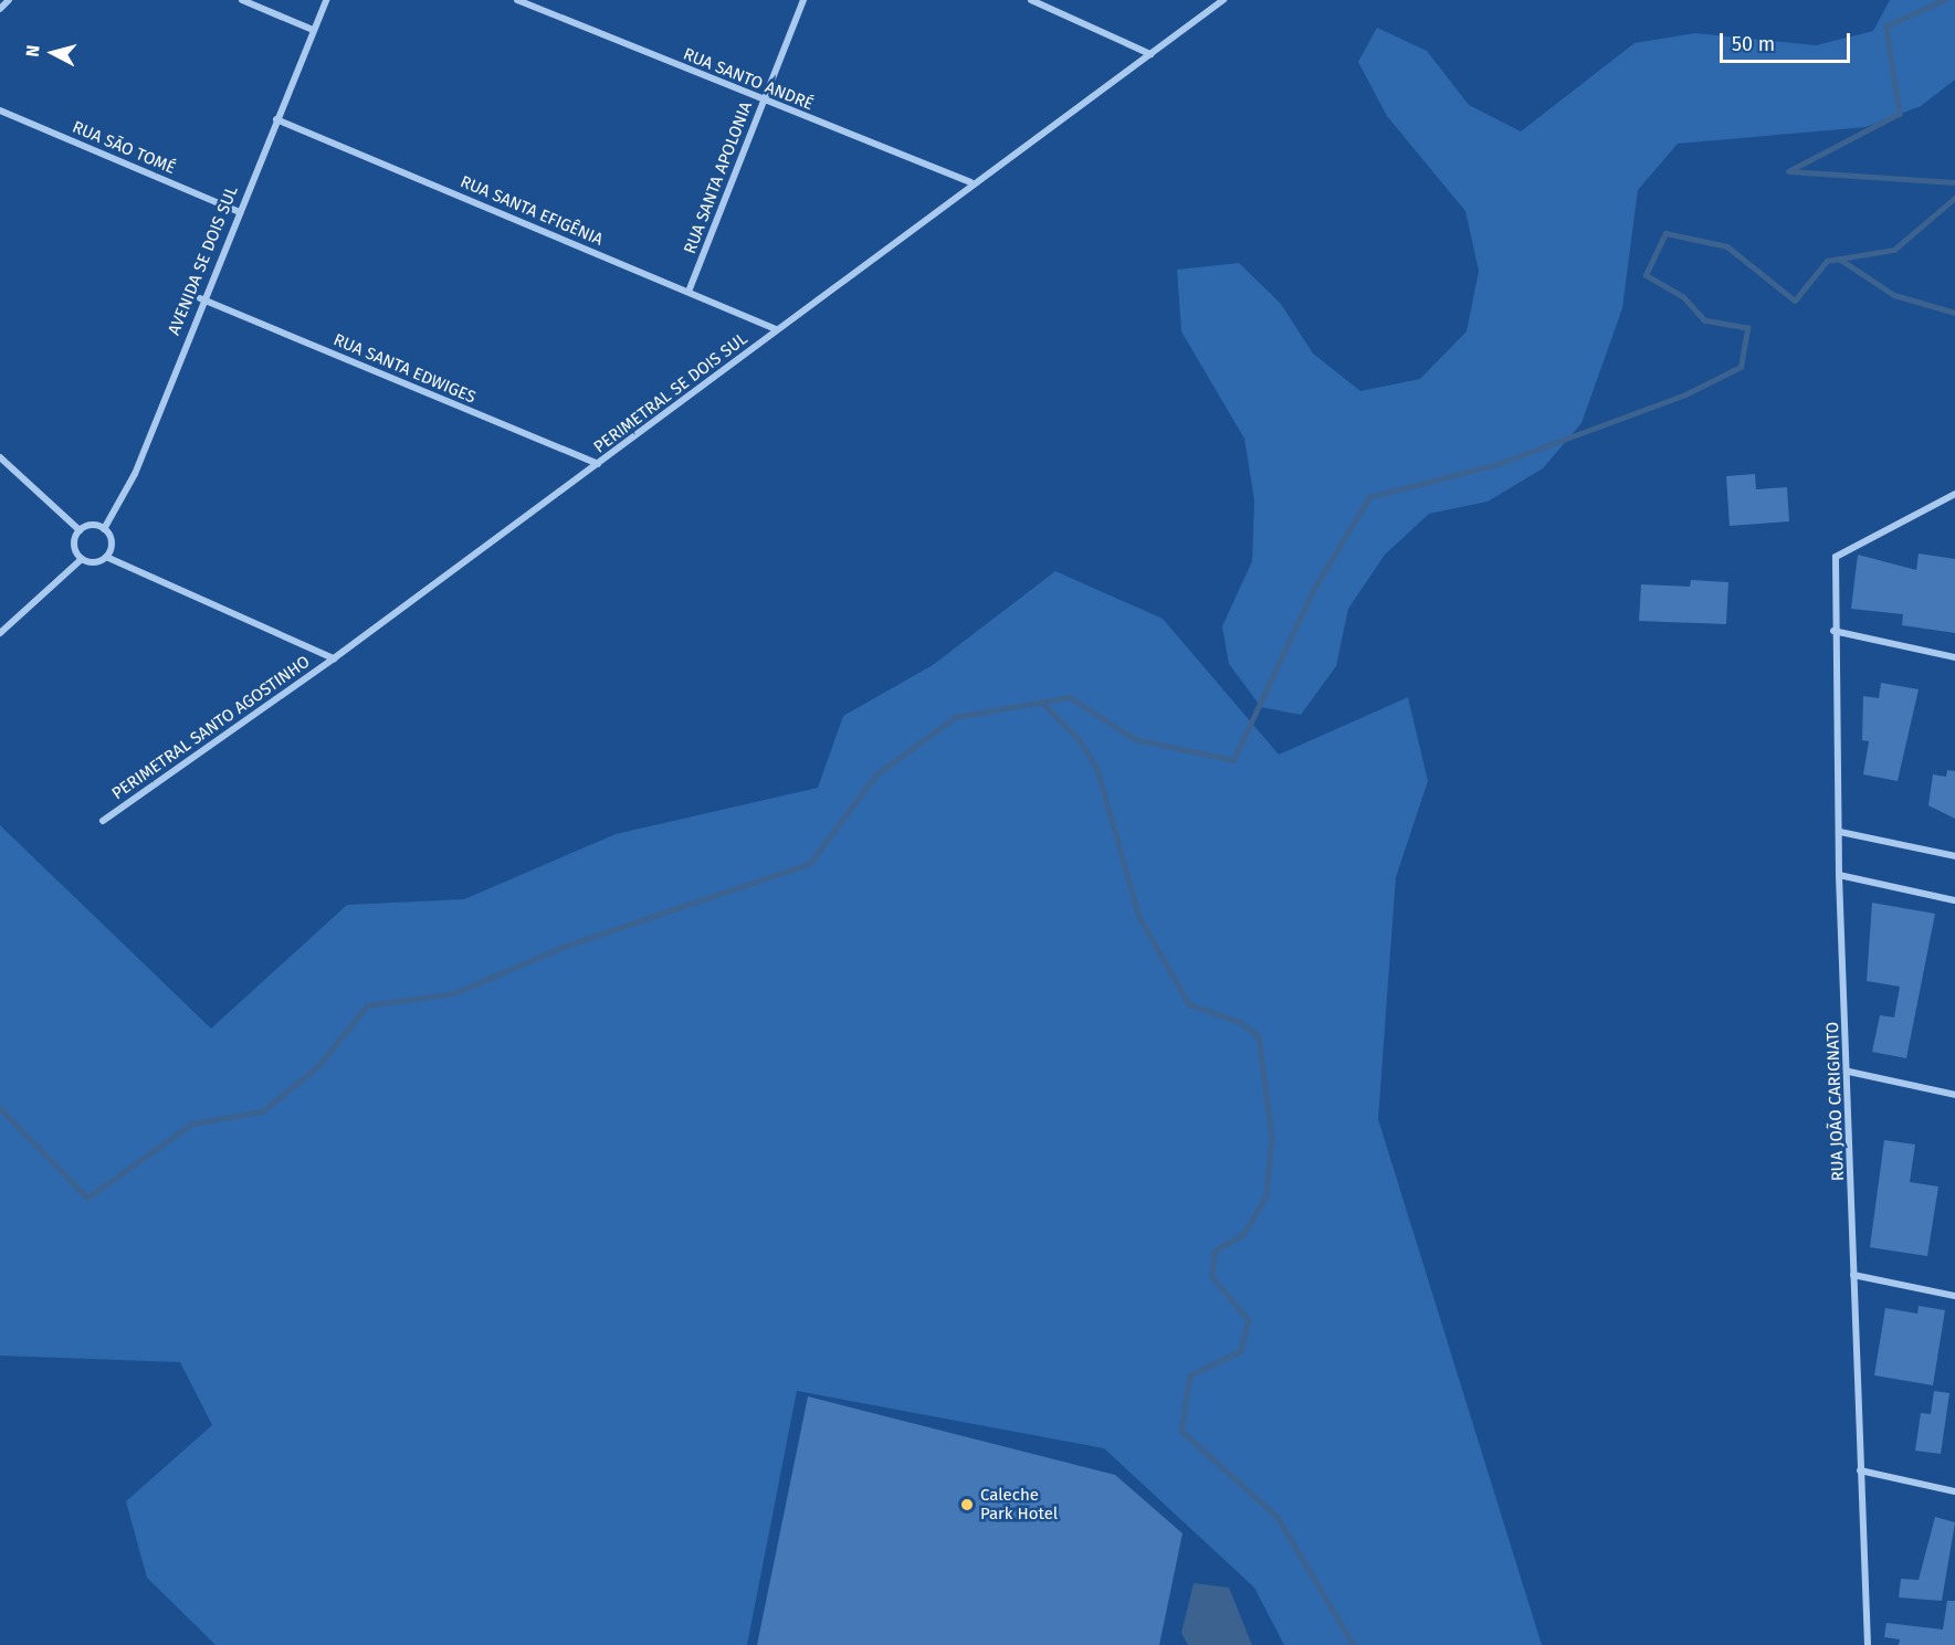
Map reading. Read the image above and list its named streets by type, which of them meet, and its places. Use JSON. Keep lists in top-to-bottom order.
{
  "streets": {
    "street": [
      "RUA SANTO ANDRÉ",
      "RUA SÃO TOMÉ",
      "RUA SANTA APOLONIA",
      "RUA SANTA EFIGÊNIA",
      "AVENIDA SE DOIS SUL",
      "RUA SANTA EDWIGES",
      "PERIMETRAL SE DOIS SUL",
      "PERIMETRAL SANTO AGOSTINHO",
      "RUA JOÃO CARIGNATO"
    ]
  },
  "crossings": [
    ["RUA SANTO ANDRÉ", "RUA SANTA APOLONIA"],
    ["RUA SANTO ANDRÉ", "PERIMETRAL SE DOIS SUL"],
    ["RUA SÃO TOMÉ", "AVENIDA SE DOIS SUL"],
    ["RUA SANTA APOLONIA", "RUA SANTA EFIGÊNIA"],
    ["RUA SANTA EFIGÊNIA", "AVENIDA SE DOIS SUL"],
    ["RUA SANTA EFIGÊNIA", "PERIMETRAL SE DOIS SUL"],
    ["AVENIDA SE DOIS SUL", "RUA SANTA EDWIGES"],
    ["RUA SANTA EDWIGES", "PERIMETRAL SE DOIS SUL"],
    ["PERIMETRAL SE DOIS SUL", "PERIMETRAL SANTO AGOSTINHO"]
  ],
  "places": ["Caleche Park Hotel"],
  "scale_bar": "50 m",
  "north": "left"
}
